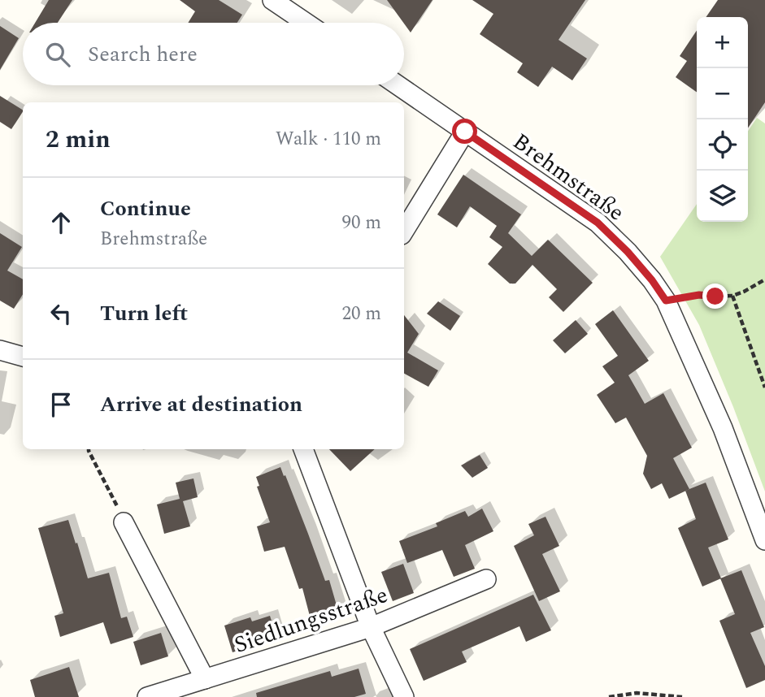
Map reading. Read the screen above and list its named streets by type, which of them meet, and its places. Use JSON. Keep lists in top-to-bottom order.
{
  "streets": {
    "street": ["Brehmstraße", "Siedlungsstraße"]
  },
  "page": {
    "map_buttons": ["+", "−"],
    "search": "Search here",
    "heading": ["2 min", "Walk · 110 m"],
    "list": [
      ["Continue", "Brehmstraße", "90 m"],
      ["Turn left", "20 m"],
      "Arrive at destination"
    ]
  }
}
